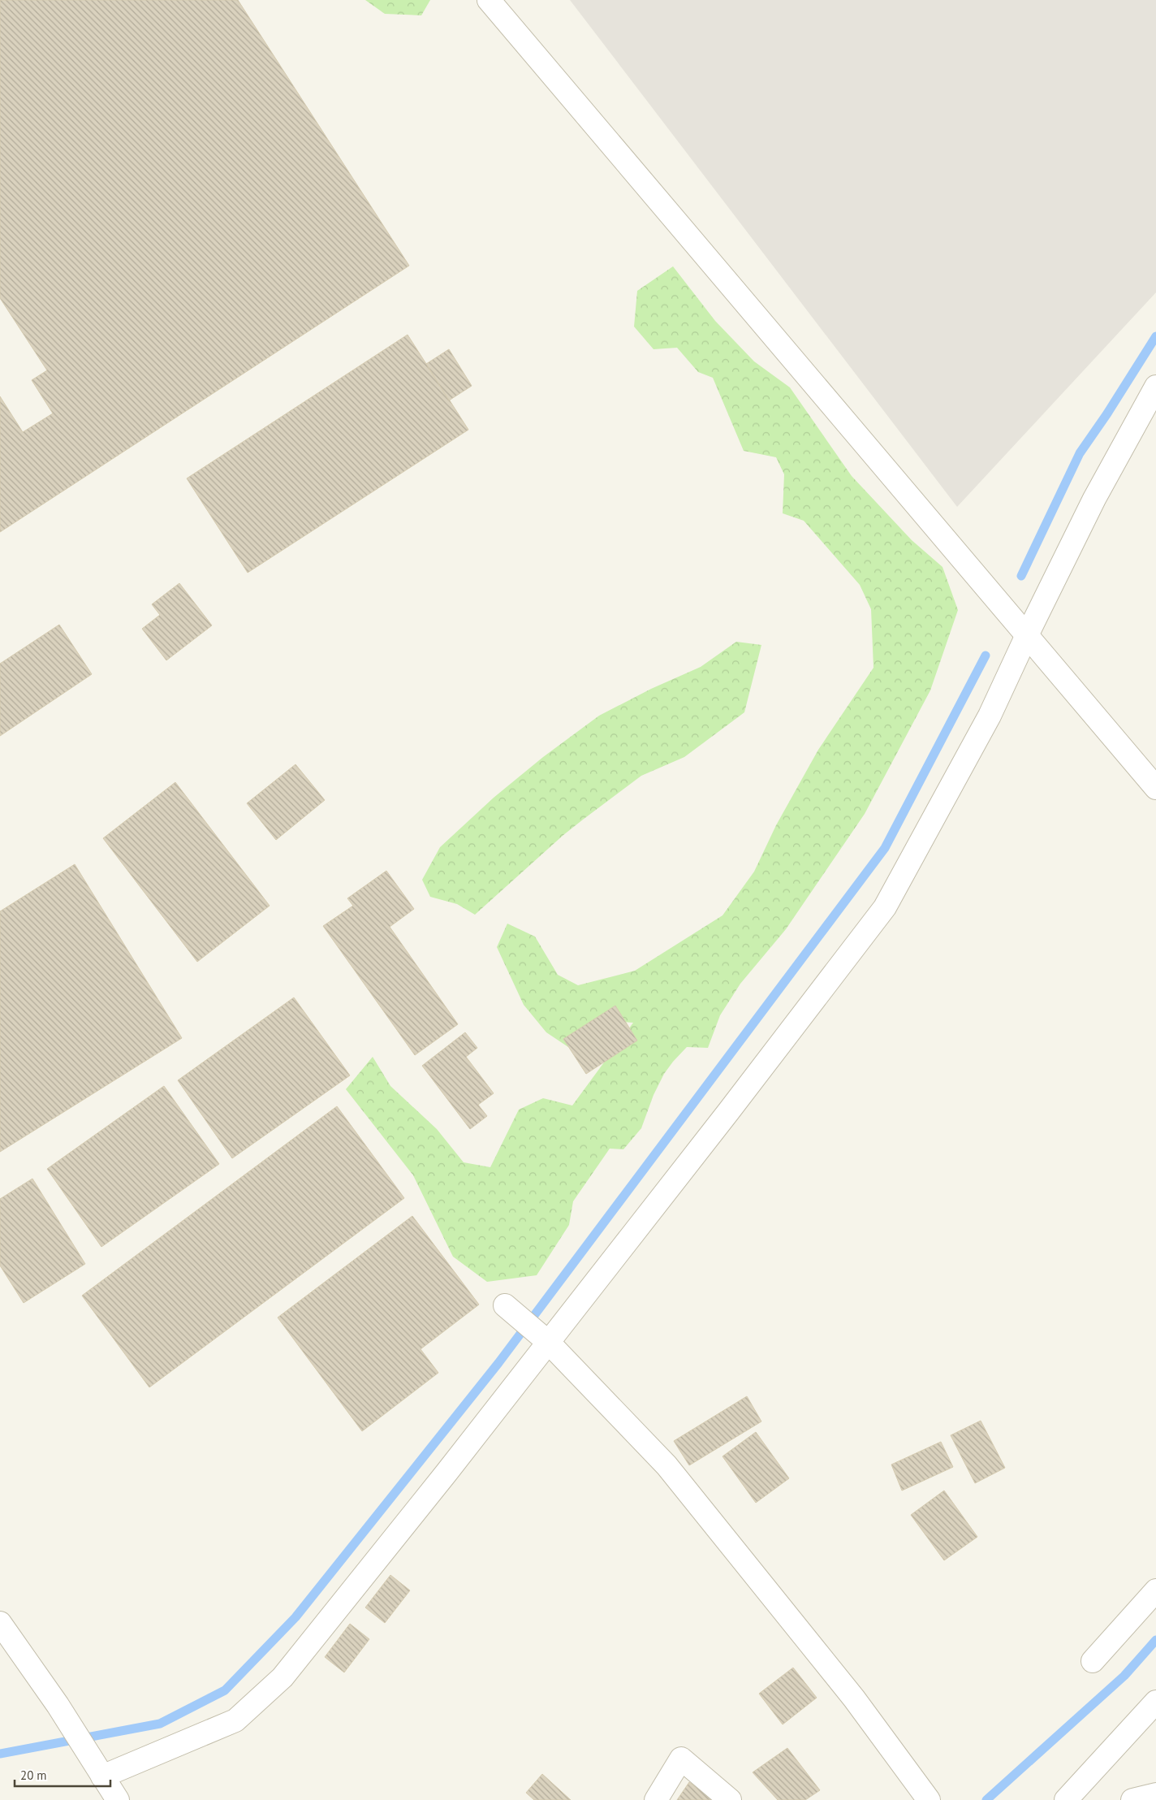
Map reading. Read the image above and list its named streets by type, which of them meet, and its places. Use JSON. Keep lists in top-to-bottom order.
{
  "scale_bar": "20 m"
}
